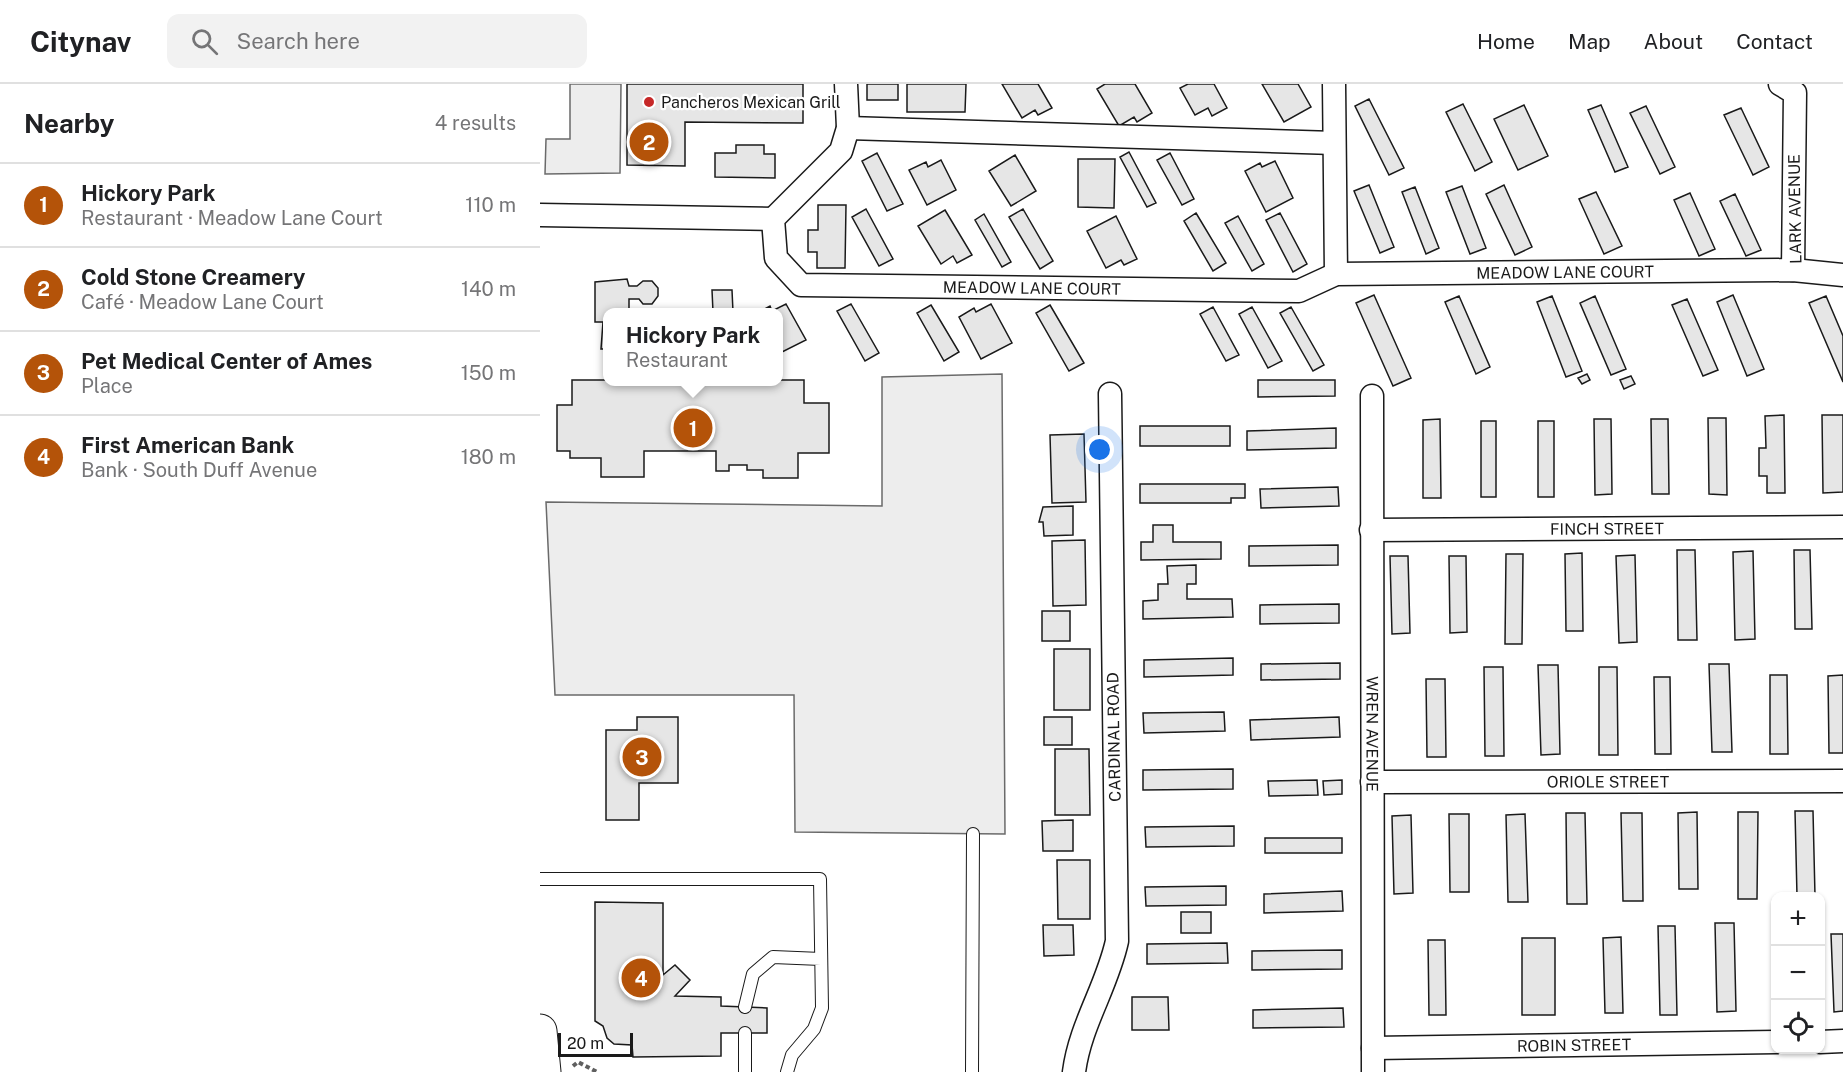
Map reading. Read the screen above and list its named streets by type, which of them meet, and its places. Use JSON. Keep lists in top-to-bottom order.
{
  "streets": {
    "street": [
      "LARK AVENUE",
      "MEADOW LANE COURT",
      "FINCH STREET",
      "WREN AVENUE",
      "CARDINAL ROAD",
      "ORIOLE STREET",
      "ROBIN STREET"
    ]
  },
  "crossings": [
    ["LARK AVENUE", "MEADOW LANE COURT"],
    ["FINCH STREET", "WREN AVENUE"],
    ["WREN AVENUE", "ORIOLE STREET"],
    ["WREN AVENUE", "ROBIN STREET"]
  ],
  "places": ["Pancheros Mexican Grill"],
  "scale_bar": "20 m",
  "page": {
    "header": "Citynav",
    "search": "Search here",
    "nav": [
      "Home",
      "Map",
      "About",
      "Contact"
    ],
    "heading": ["Nearby", "4 results"],
    "pins": [
      "2",
      "1",
      "3",
      "4"
    ],
    "list": [
      {
        "mark": "1",
        "name": "Hickory Park",
        "note": "Restaurant · Meadow Lane Court",
        "value": "110 m"
      },
      {
        "mark": "2",
        "name": "Cold Stone Creamery",
        "note": "Café · Meadow Lane Court",
        "value": "140 m"
      },
      {
        "mark": "3",
        "name": "Pet Medical Center of Ames",
        "note": "Place",
        "value": "150 m"
      },
      {
        "mark": "4",
        "name": "First American Bank",
        "note": "Bank · South Duff Avenue",
        "value": "180 m"
      }
    ],
    "popup": ["Hickory Park", "Restaurant"],
    "map_buttons": ["+", "−"],
    "scale": "20 m"
  }
}
